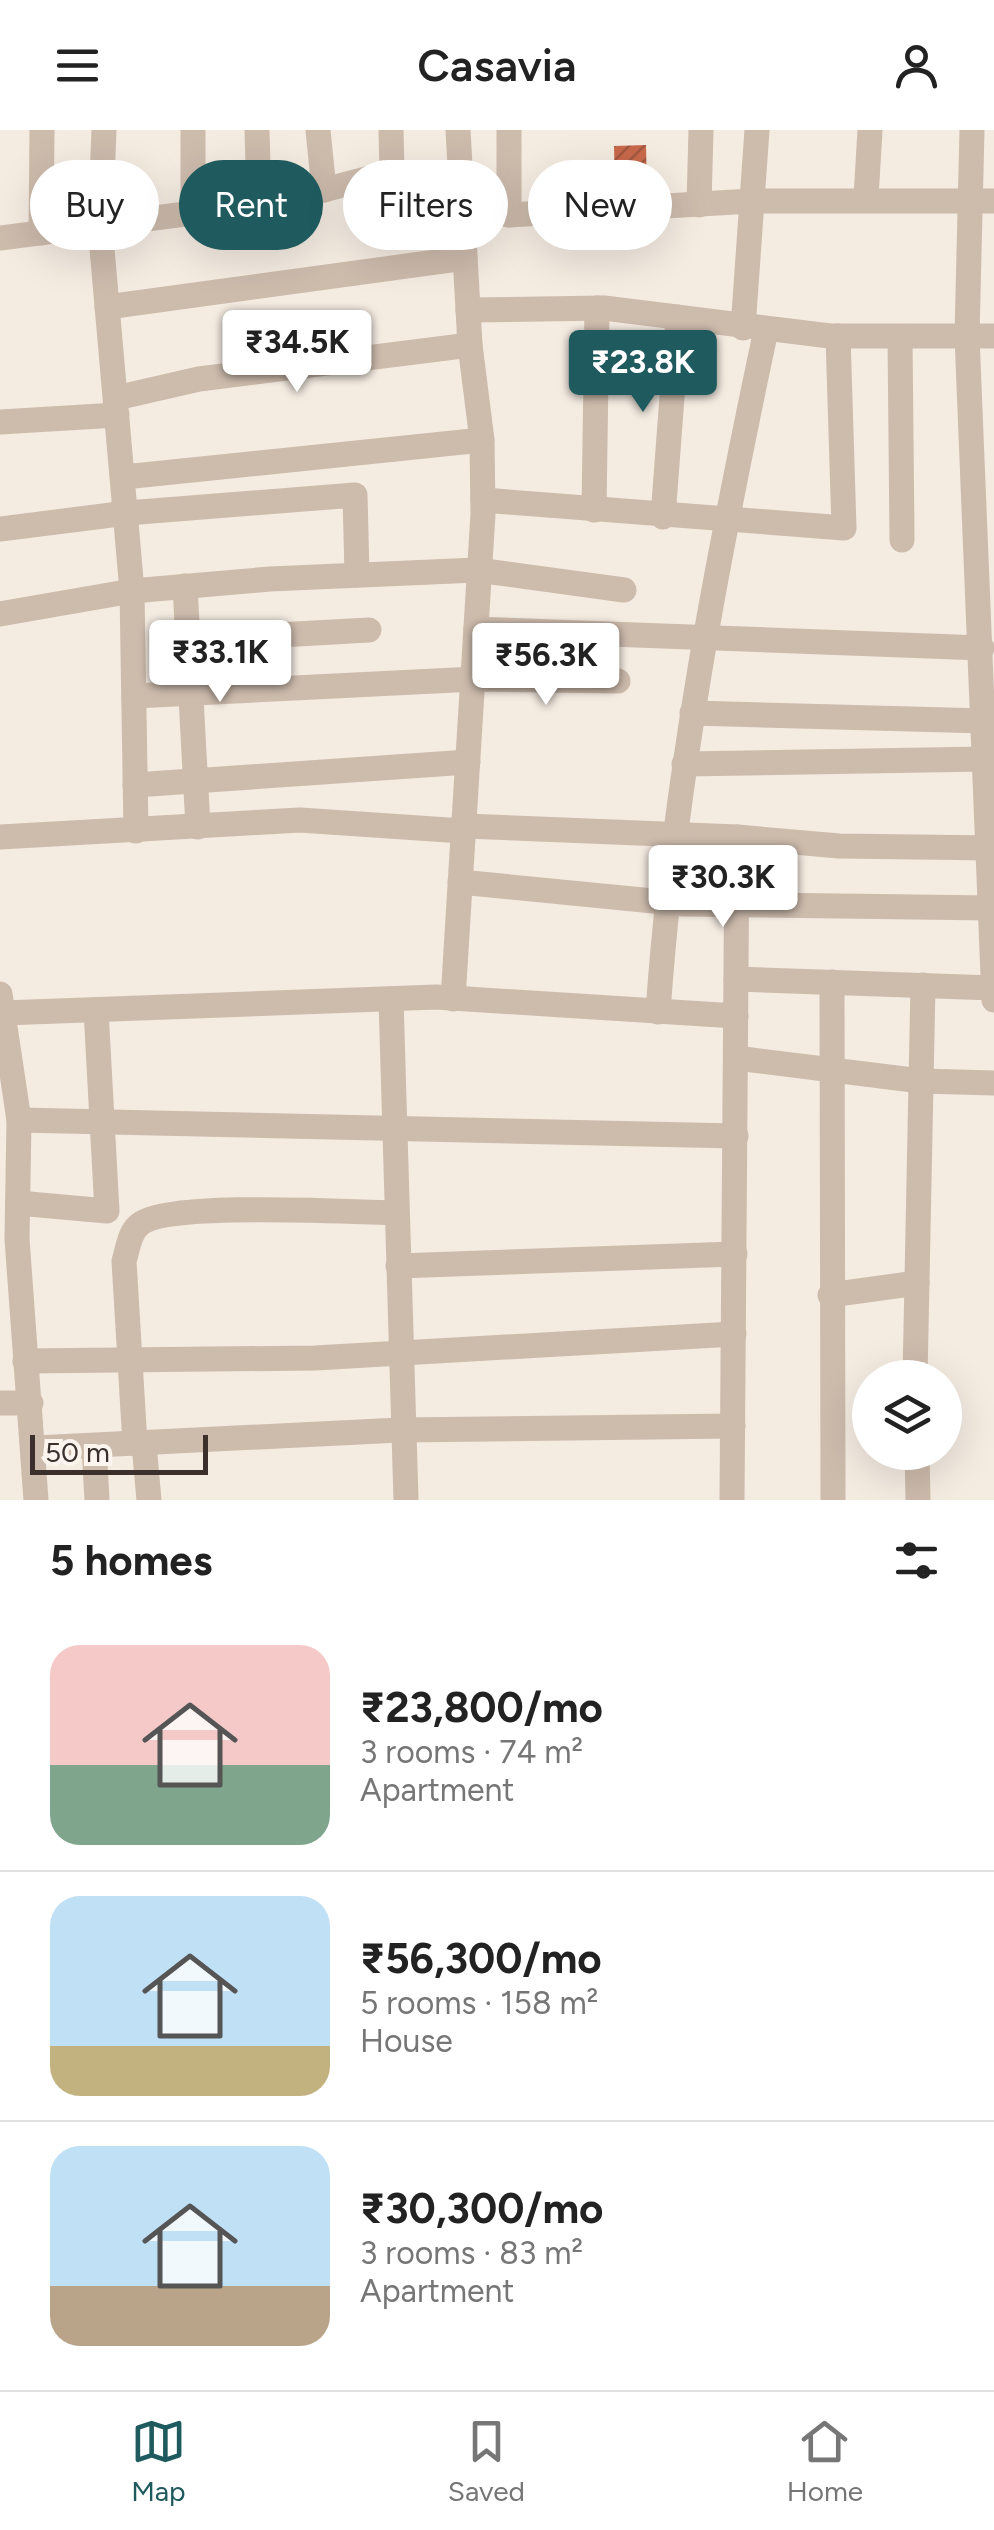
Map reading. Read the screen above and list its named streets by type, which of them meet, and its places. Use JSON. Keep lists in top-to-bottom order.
{
  "scale_bar": "50 m",
  "page": {
    "header": "Casavia",
    "chip": [
      "Buy",
      "Rent",
      "Filters",
      "New"
    ],
    "price": [
      "₹34.5K",
      "₹23.8K",
      "₹33.1K",
      "₹56.3K",
      "₹30.3K"
    ],
    "scale": "50 m",
    "heading": "5 homes",
    "list": [
      {
        "name": "₹23,800/mo",
        "note": "3 rooms · 74 m² · Apartment"
      },
      {
        "name": "₹56,300/mo",
        "note": "5 rooms · 158 m² · House"
      },
      {
        "name": "₹30,300/mo",
        "note": "3 rooms · 83 m² · Apartment"
      }
    ],
    "tabs": ["Map", "Saved", "Home"]
  }
}
